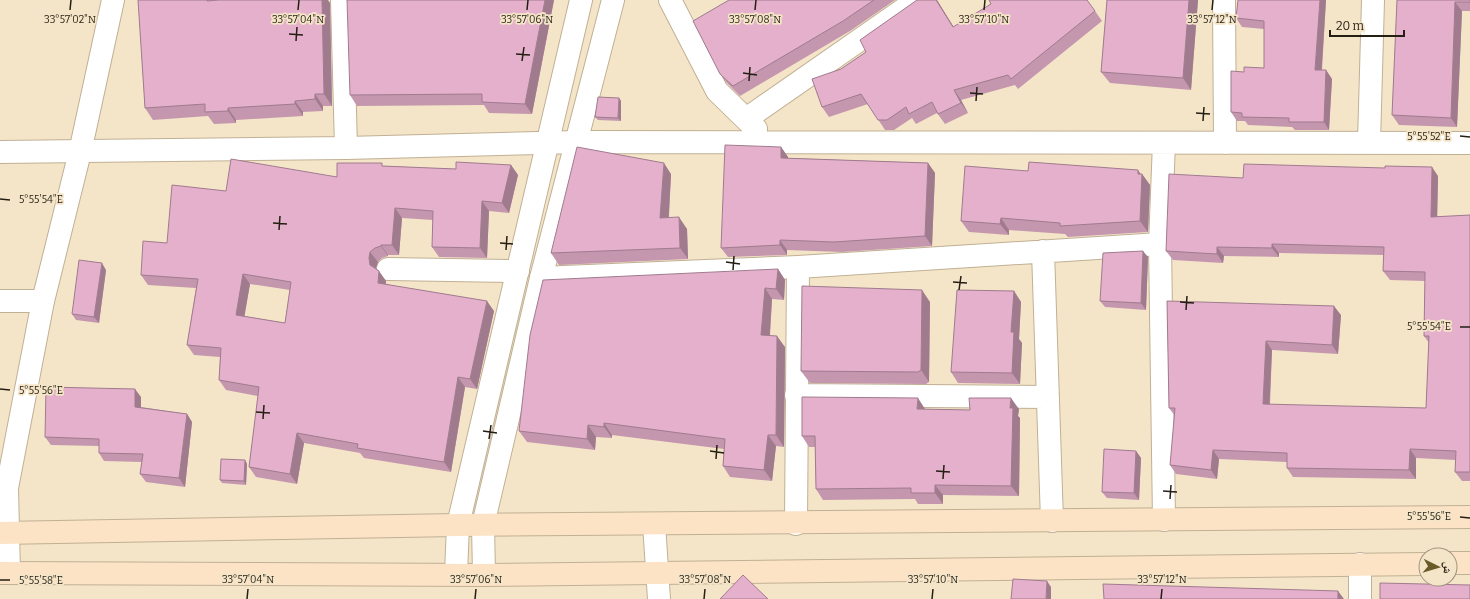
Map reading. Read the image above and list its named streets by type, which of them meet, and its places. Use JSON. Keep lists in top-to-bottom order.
{
  "scale_bar": "20 m",
  "north": "right",
  "coordinates": [
    "33°57'02\"N",
    "33°57'04\"N",
    "33°57'06\"N",
    "33°57'08\"N",
    "33°57'10\"N",
    "33°57'12\"N",
    "5°55'52\"E",
    "5°55'54\"E",
    "5°55'56\"E",
    "5°55'58\"E"
  ]
}
